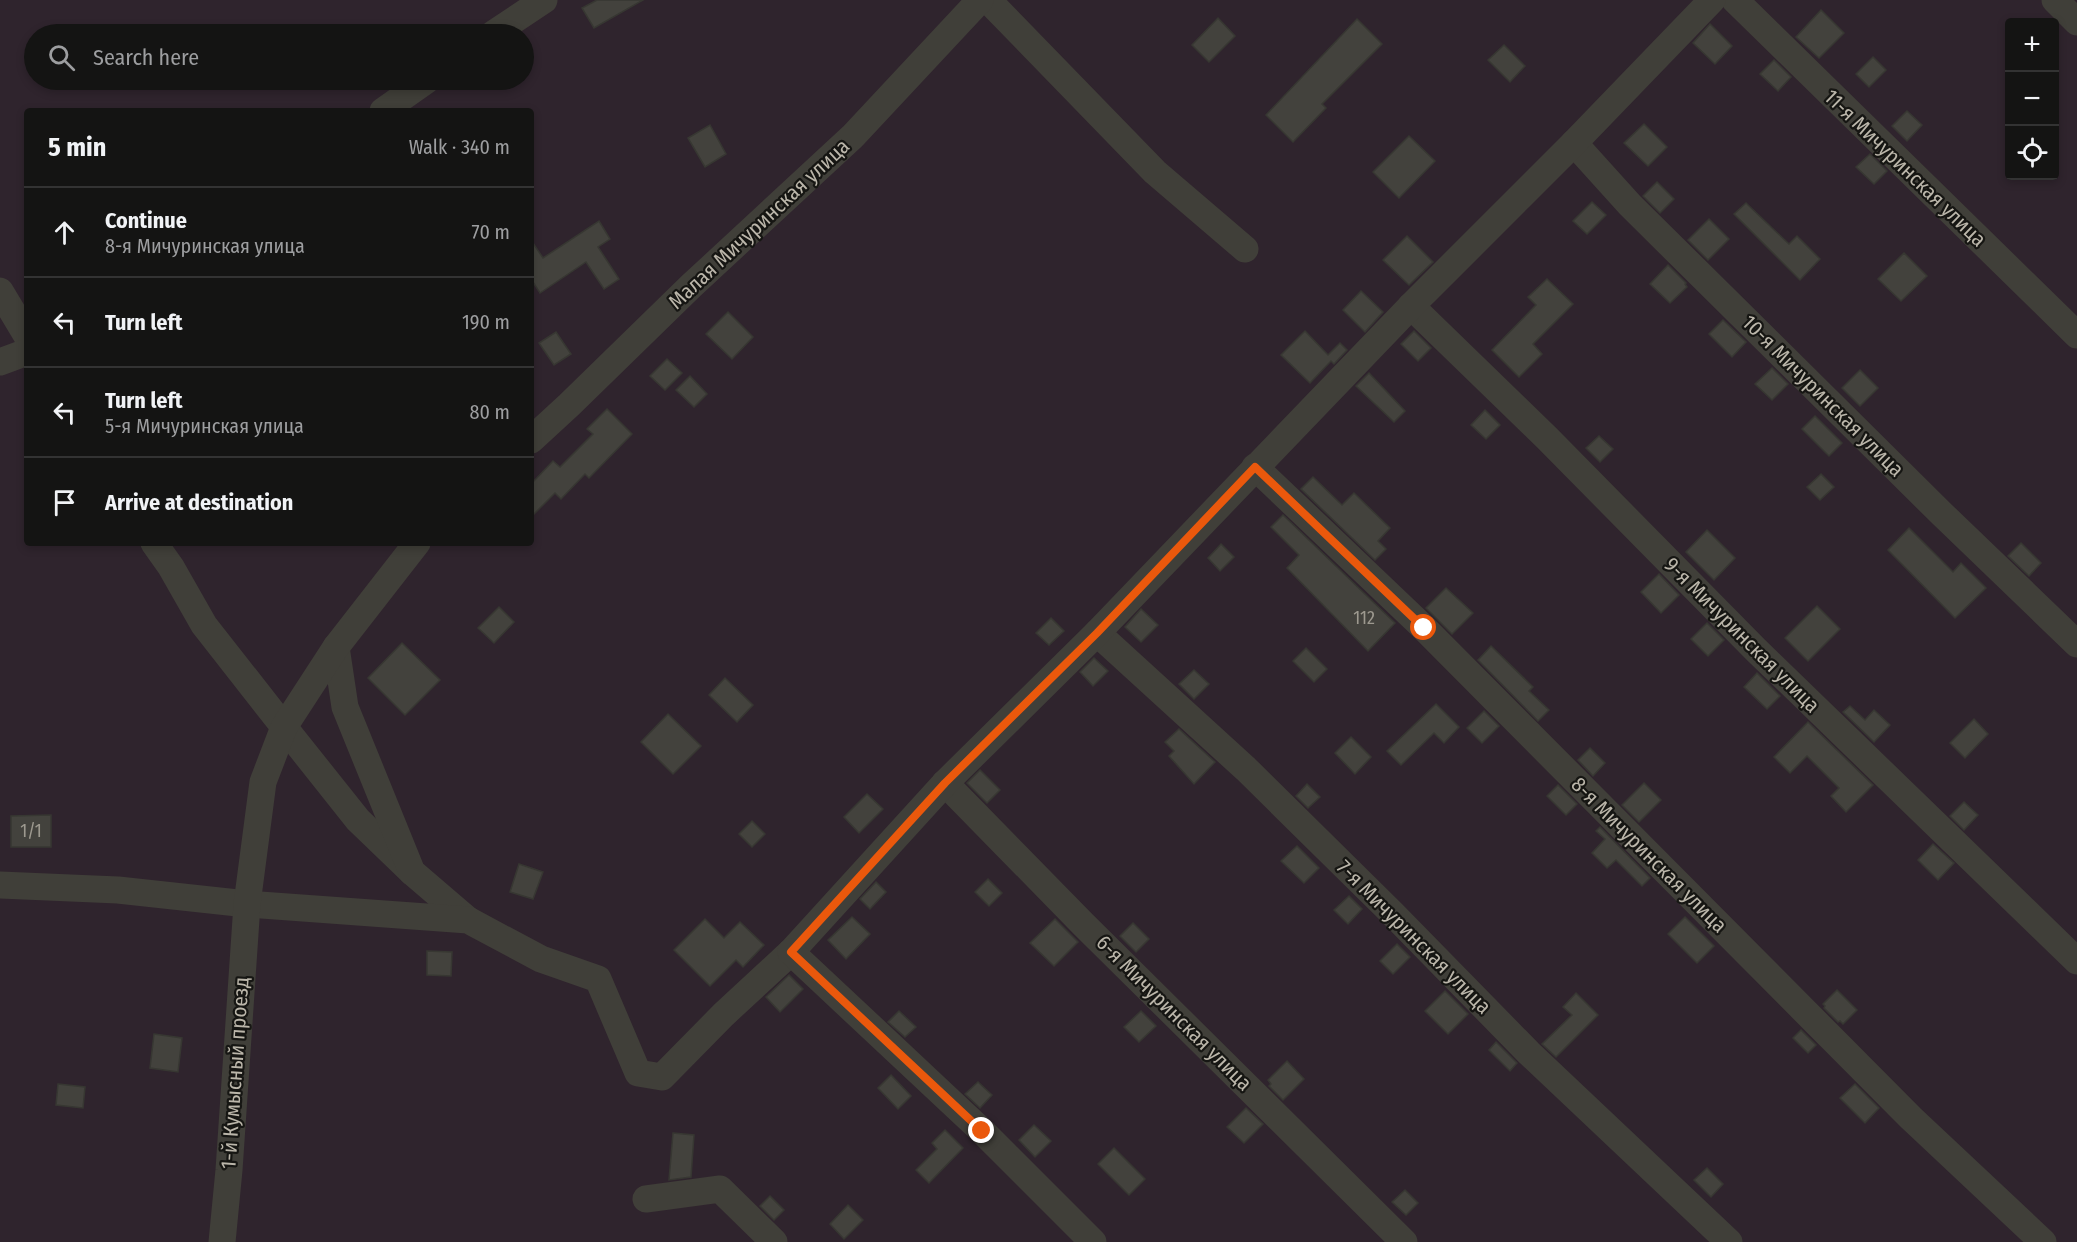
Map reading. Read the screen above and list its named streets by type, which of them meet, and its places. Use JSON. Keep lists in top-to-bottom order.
{
  "streets": {
    "lane": [
      "11-я Мичуринская улица",
      "Малая Мичуринская улица",
      "10-я Мичуринская улица",
      "9-я Мичуринская улица",
      "8-я Мичуринская улица",
      "7-я Мичуринская улица",
      "6-я Мичуринская улица",
      "1-й Кумысный проезд"
    ]
  },
  "house_numbers": ["112", "1/1"],
  "page": {
    "map_buttons": ["+", "−"],
    "search": "Search here",
    "heading": ["5 min", "Walk · 340 m"],
    "list": [
      ["Continue", "8-я Мичуринская улица", "70 m"],
      ["Turn left", "190 m"],
      ["Turn left", "5-я Мичуринская улица", "80 m"],
      "Arrive at destination"
    ]
  }
}
